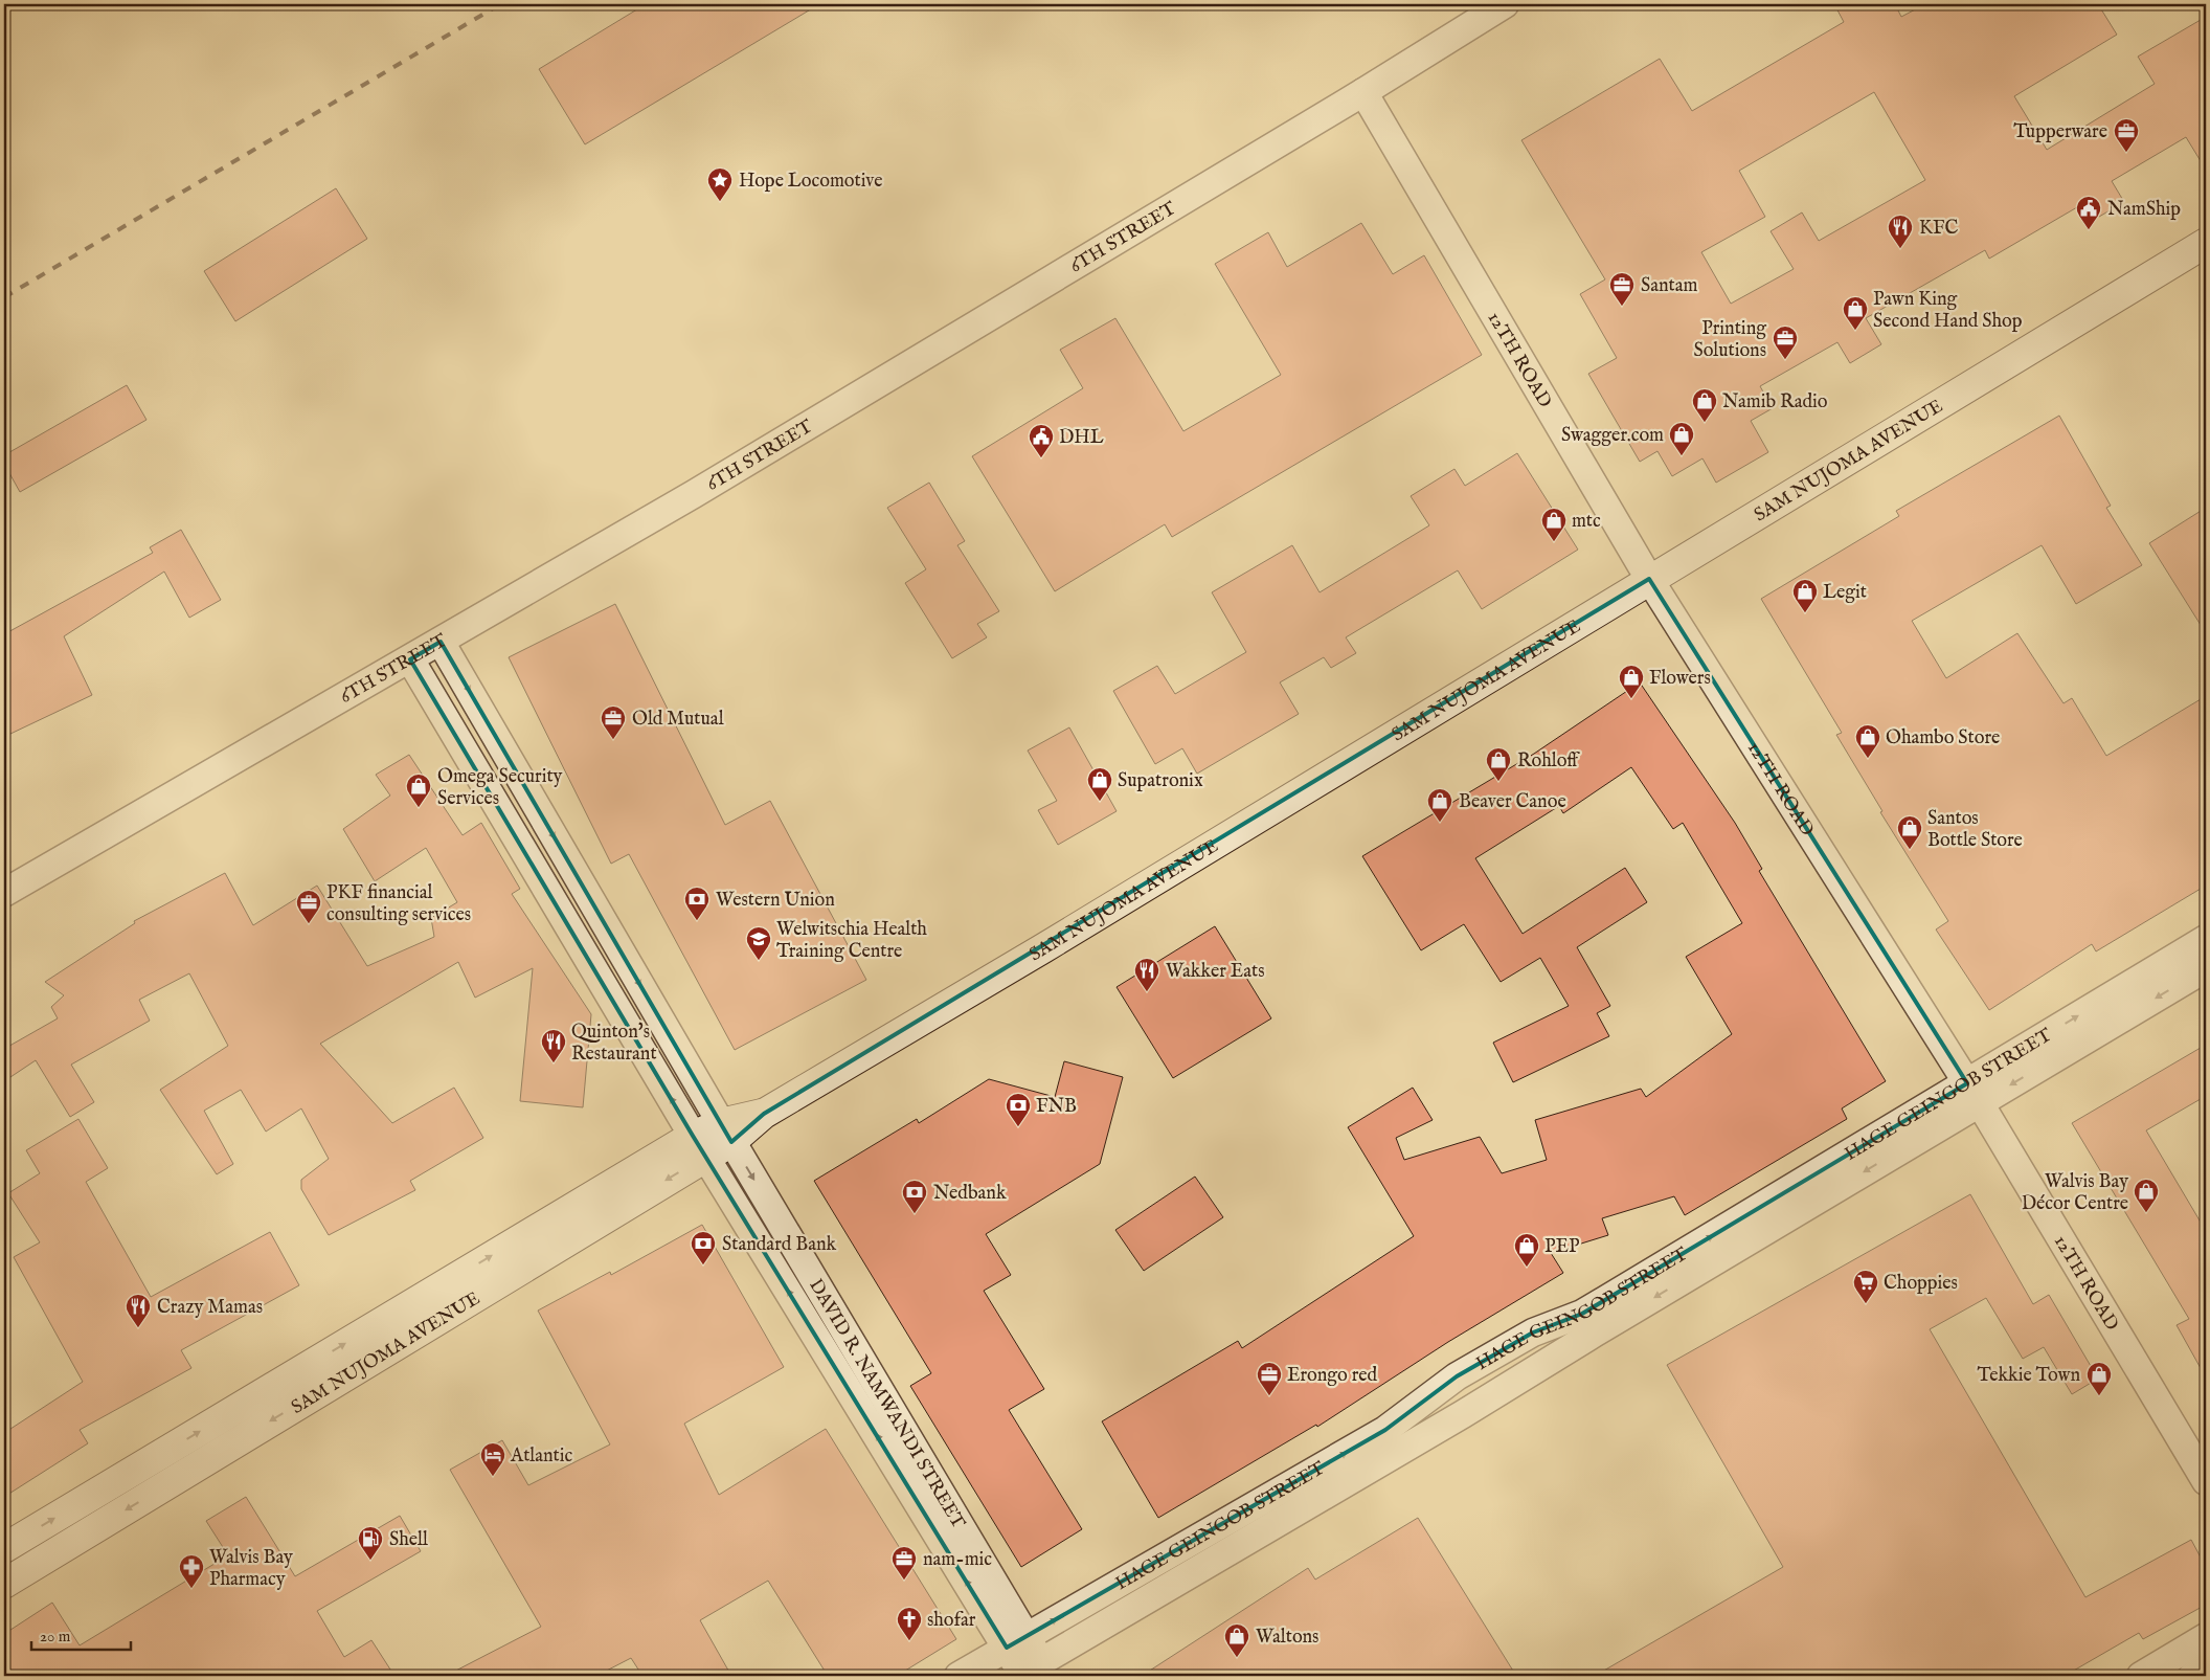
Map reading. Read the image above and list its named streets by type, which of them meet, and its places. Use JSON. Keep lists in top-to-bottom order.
{
  "streets": {
    "main road": ["SAM NUJOMA AVENUE"],
    "street": [
      "6TH STREET",
      "12TH ROAD",
      "HAGE GEINGOB STREET",
      "DAVID R. NAMWANDI STREET"
    ]
  },
  "crossings": [
    ["6TH STREET", "12TH ROAD"],
    ["6TH STREET", "DAVID R. NAMWANDI STREET"],
    ["12TH ROAD", "SAM NUJOMA AVENUE"],
    ["12TH ROAD", "HAGE GEINGOB STREET"],
    ["SAM NUJOMA AVENUE", "DAVID R. NAMWANDI STREET"],
    ["HAGE GEINGOB STREET", "DAVID R. NAMWANDI STREET"]
  ],
  "places": {
    "office": [
      "Tupperware",
      "Santam",
      "Printing Solutions",
      "Old Mutual",
      "PKF financial consulting services",
      "Erongo red",
      "nam-mic"
    ],
    "place": ["Hope Locomotive"],
    "public building": ["NamShip", "DHL"],
    "restaurant": [
      "KFC",
      "Wakker Eats",
      "Quinton's Restaurant",
      "Crazy Mamas"
    ],
    "shop": [
      "Pawn King Second Hand Shop",
      "Namib Radio",
      "Swagger.com",
      "mtc",
      "Legit",
      "Flowers",
      "Ohambo Store",
      "Rohloff",
      "Supatronix",
      "Omega Security Services",
      "Beaver Canoe",
      "Santos Bottle Store",
      "Walvis Bay Décor Centre",
      "PEP",
      "Tekkie Town",
      "Waltons"
    ],
    "bank": [
      "Western Union",
      "FNB",
      "Nedbank",
      "Standard Bank"
    ],
    "school or university": ["Welwitschia Health Training Centre"],
    "supermarket": ["Choppies"],
    "hotel": ["Atlantic"],
    "fuel station": ["Shell"],
    "pharmacy": ["Walvis Bay Pharmacy"],
    "church": ["shofar"]
  },
  "scale_bar": "20 m"
}
